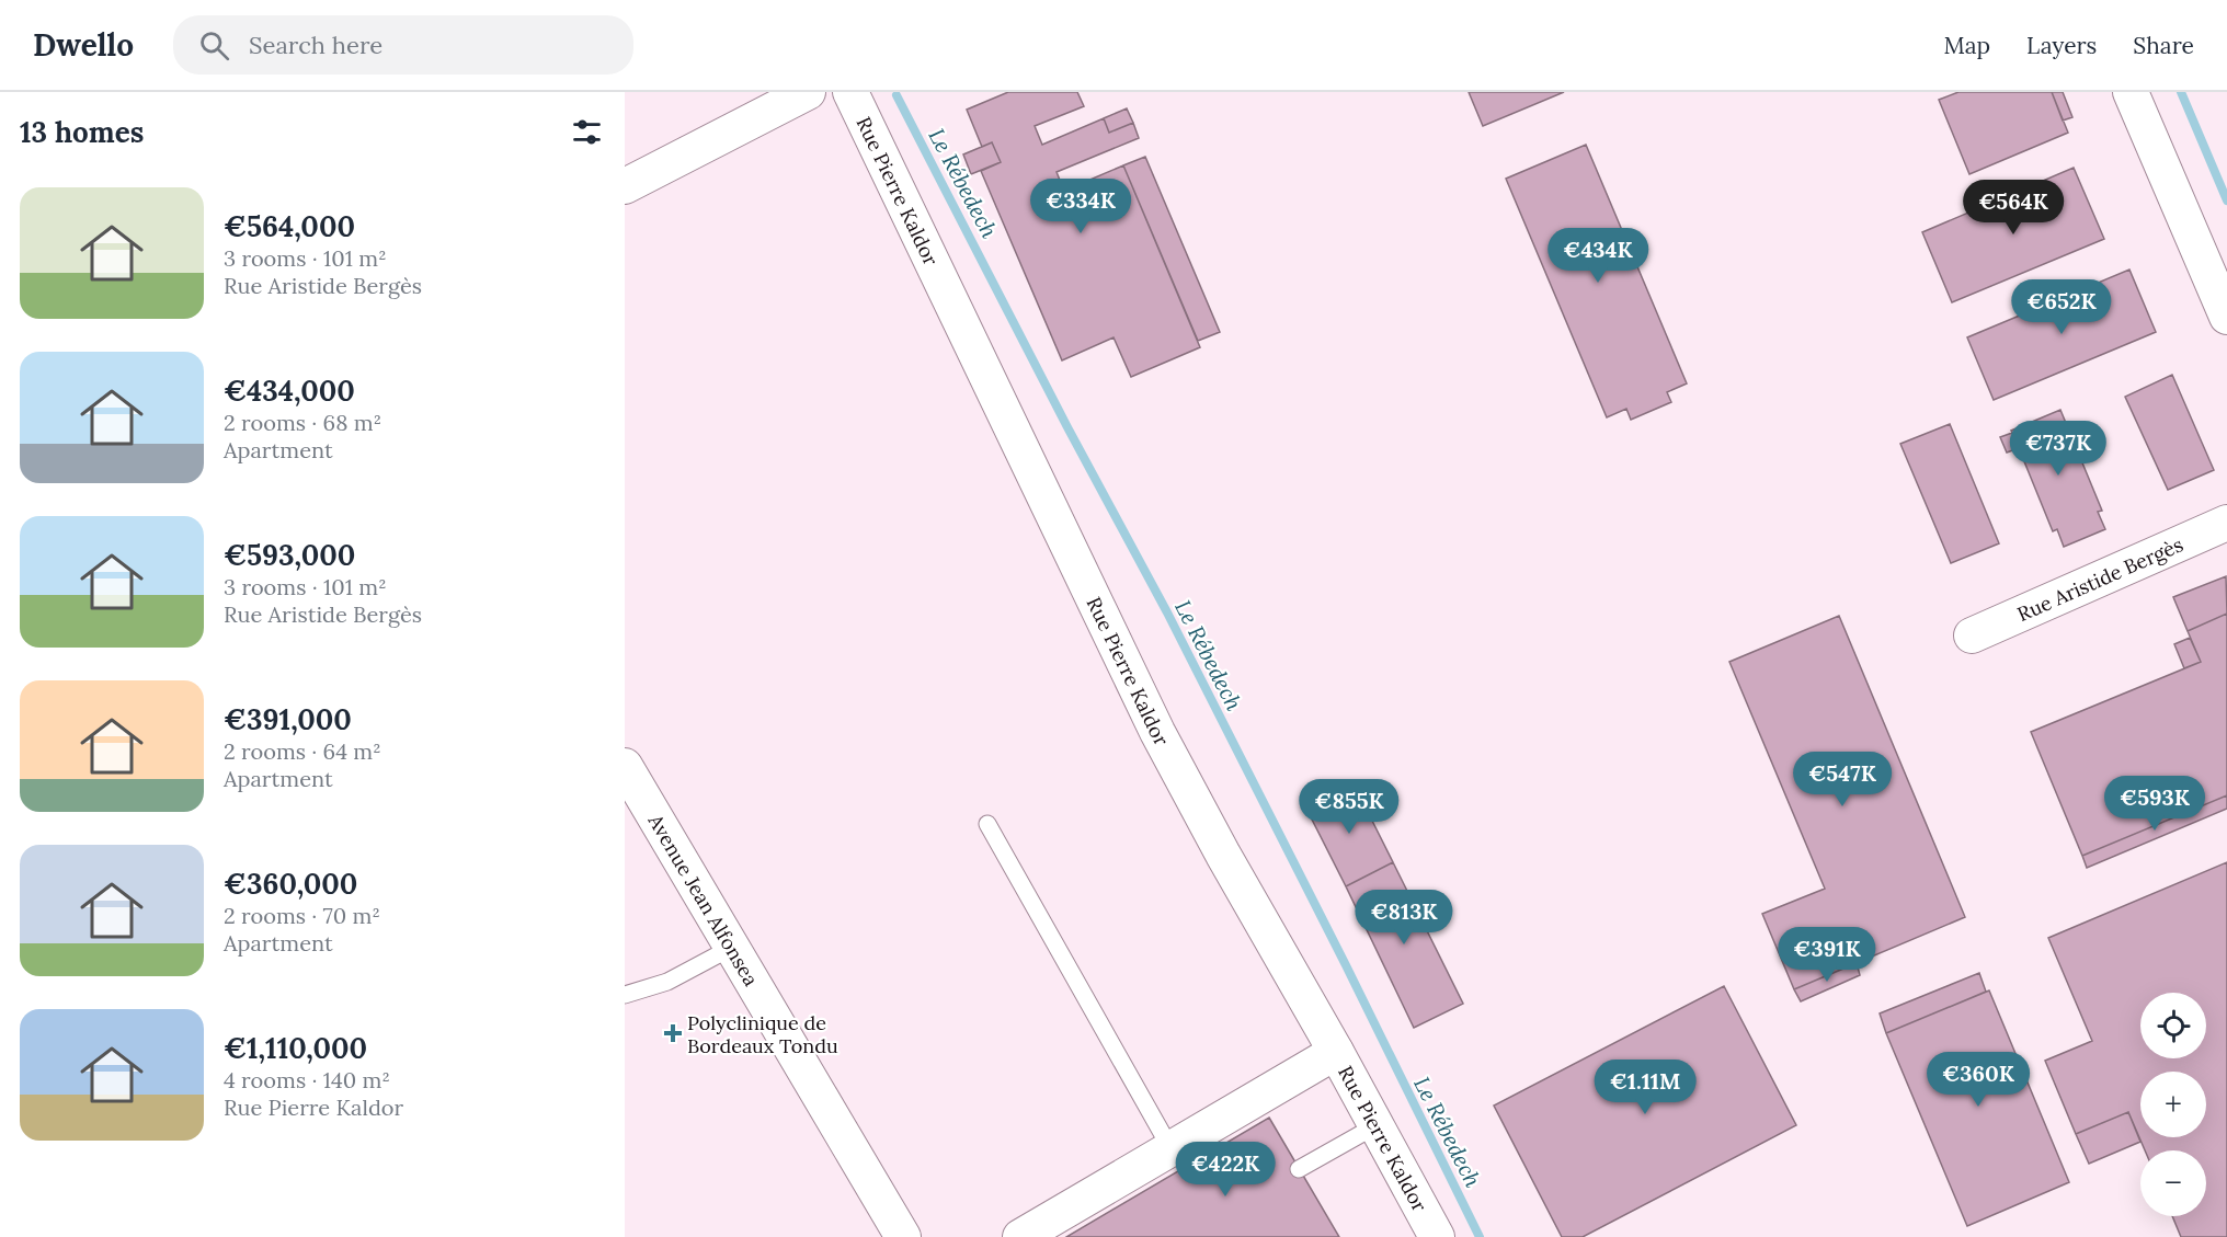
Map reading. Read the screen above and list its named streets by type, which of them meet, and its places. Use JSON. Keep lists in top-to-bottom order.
{
  "streets": {
    "street": ["Rue Pierre Kaldor", "Rue Aristide Bergès", "Avenue Jean Alfonsea"]
  },
  "water": ["Le Rébedech"],
  "places": {
    "health": ["Polyclinique de Bordeaux Tondu"]
  },
  "page": {
    "header": "Dwello",
    "search": "Search here",
    "nav": ["Map", "Layers", "Share"],
    "heading": "13 homes",
    "list": [
      {
        "name": "€564,000",
        "note": "3 rooms · 101 m² · Rue Aristide Bergès"
      },
      {
        "name": "€434,000",
        "note": "2 rooms · 68 m² · Apartment"
      },
      {
        "name": "€593,000",
        "note": "3 rooms · 101 m² · Rue Aristide Bergès"
      },
      {
        "name": "€391,000",
        "note": "2 rooms · 64 m² · Apartment"
      },
      {
        "name": "€360,000",
        "note": "2 rooms · 70 m² · Apartment"
      },
      {
        "name": "€1,110,000",
        "note": "4 rooms · 140 m² · Rue Pierre Kaldor"
      }
    ],
    "price": [
      "€334K",
      "€564K",
      "€434K",
      "€652K",
      "€737K",
      "€547K",
      "€593K",
      "€855K",
      "€813K",
      "€391K",
      "€360K",
      "€1.11M",
      "€422K"
    ],
    "map_buttons": ["+", "−"]
  }
}
